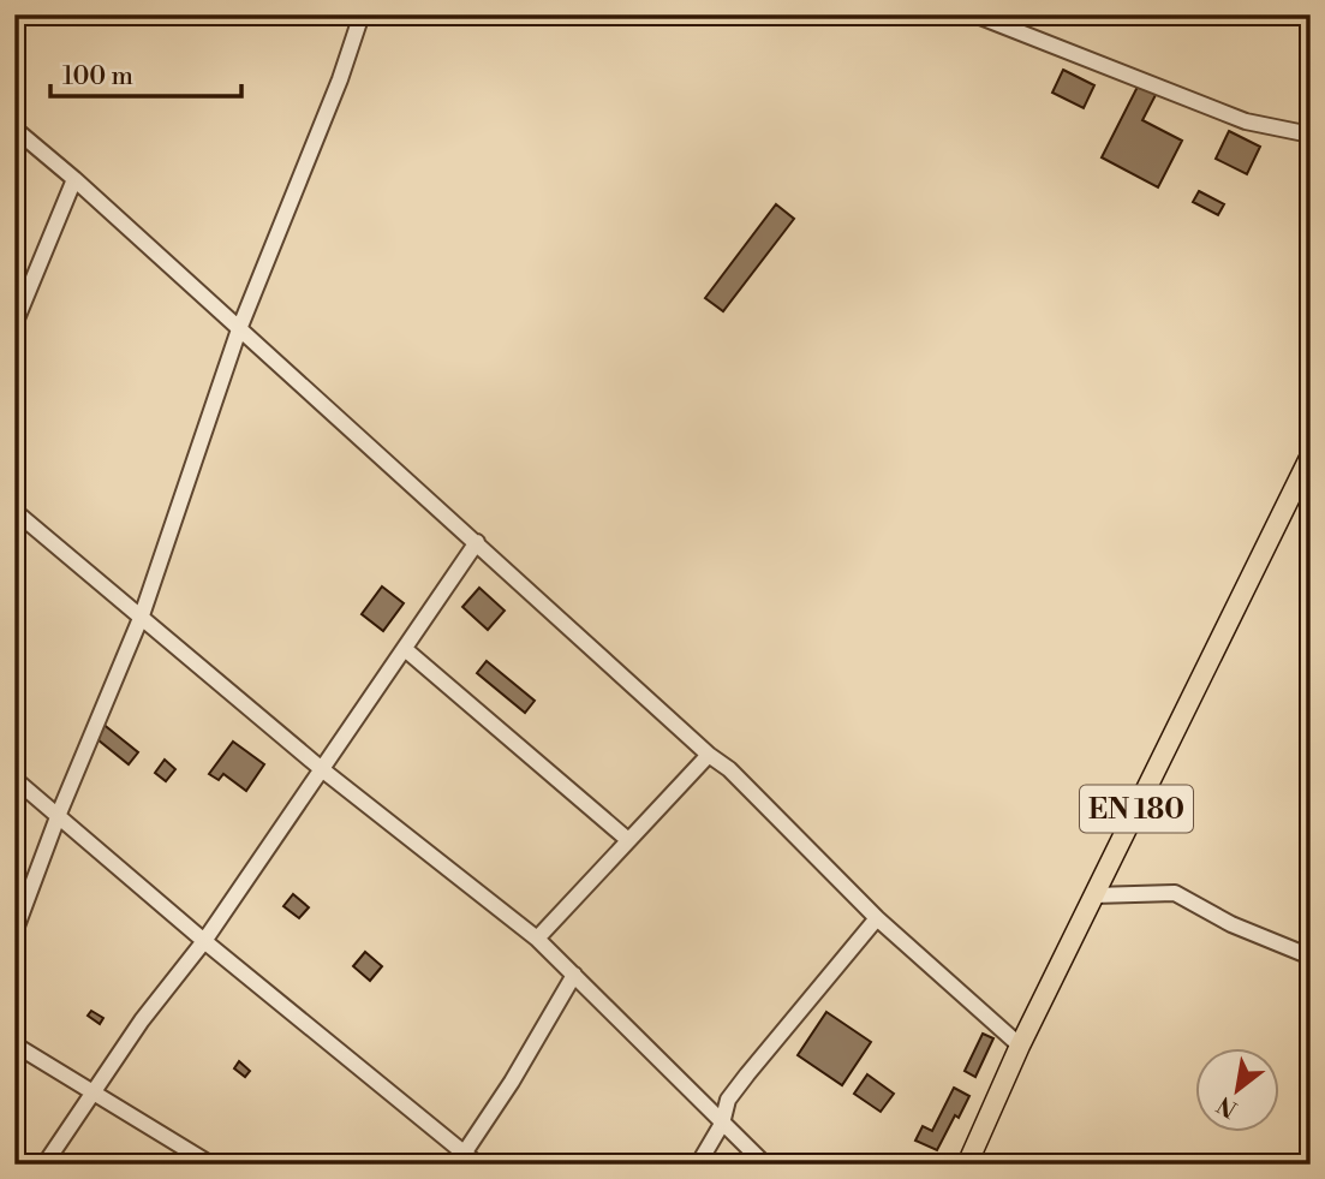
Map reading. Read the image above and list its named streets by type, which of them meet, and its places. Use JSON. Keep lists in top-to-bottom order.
{
  "streets": {
    "main road": ["EN 180"]
  },
  "scale_bar": "100 m",
  "north": "bottom left"
}
